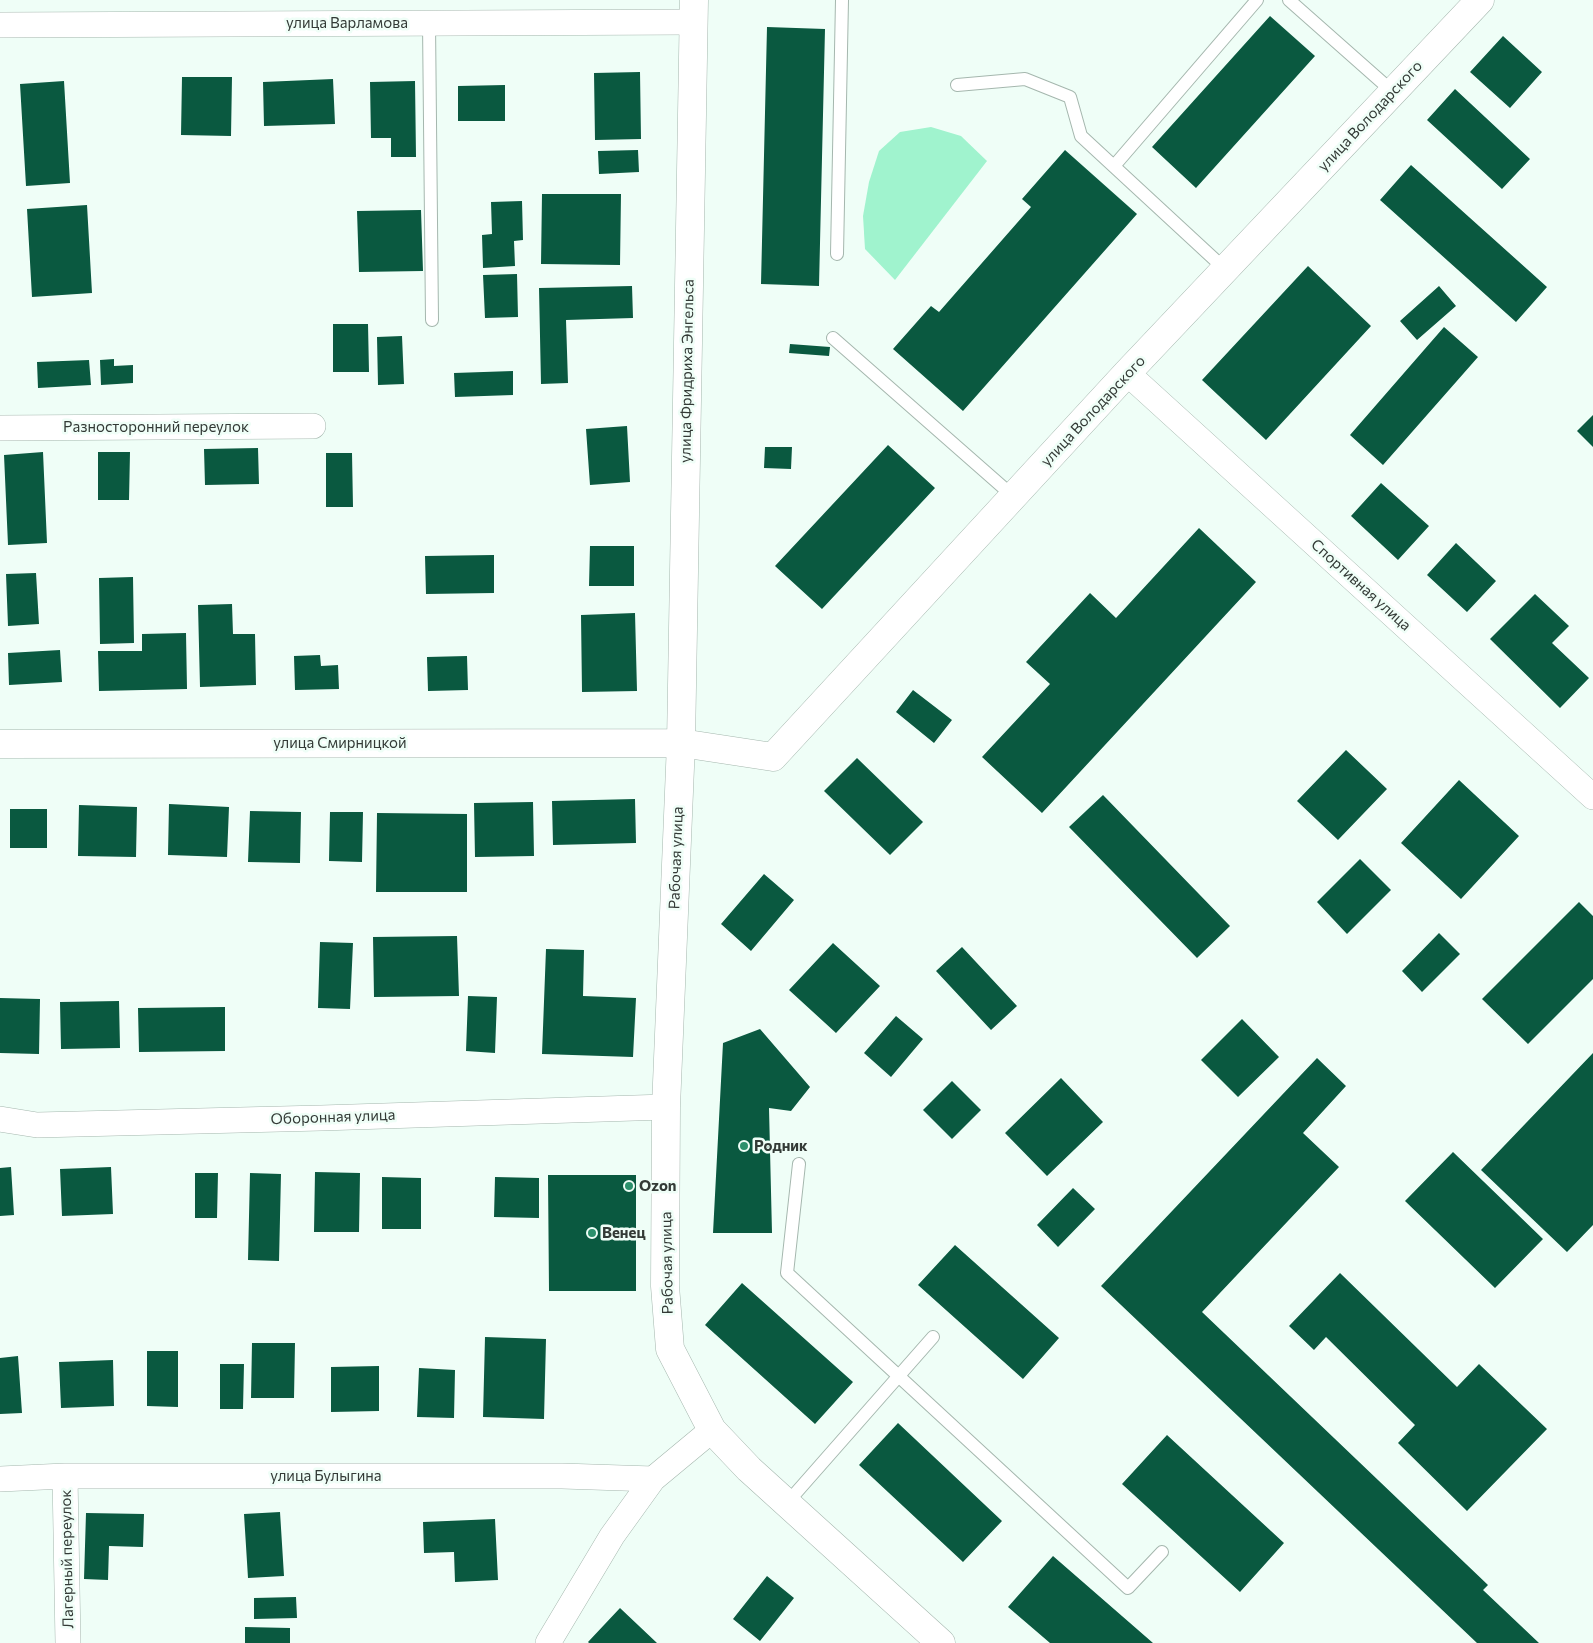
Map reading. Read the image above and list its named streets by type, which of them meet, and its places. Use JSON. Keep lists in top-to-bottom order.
{
  "streets": {
    "main road": [
      "улица Володарского",
      "улица Фридриха Энгельса",
      "улица Смирницкой",
      "Рабочая улица"
    ],
    "street": [
      "улица Варламова",
      "Разносторонний переулок",
      "Спортивная улица",
      "Оборонная улица",
      "улица Булыгина",
      "Лагерный переулок"
    ]
  },
  "crossings": [
    ["улица Варламова", "улица Фридриха Энгельса"],
    ["улица Володарского", "улица Фридриха Энгельса"],
    ["улица Володарского", "Спортивная улица"],
    ["улица Володарского", "улица Смирницкой"],
    ["улица Володарского", "Рабочая улица"],
    ["улица Фридриха Энгельса", "улица Смирницкой"],
    ["улица Фридриха Энгельса", "Рабочая улица"],
    ["улица Смирницкой", "Рабочая улица"],
    ["Рабочая улица", "Оборонная улица"],
    ["улица Булыгина", "Лагерный переулок"]
  ],
  "places": ["Родник", "Ozon", "Венец"]
}
